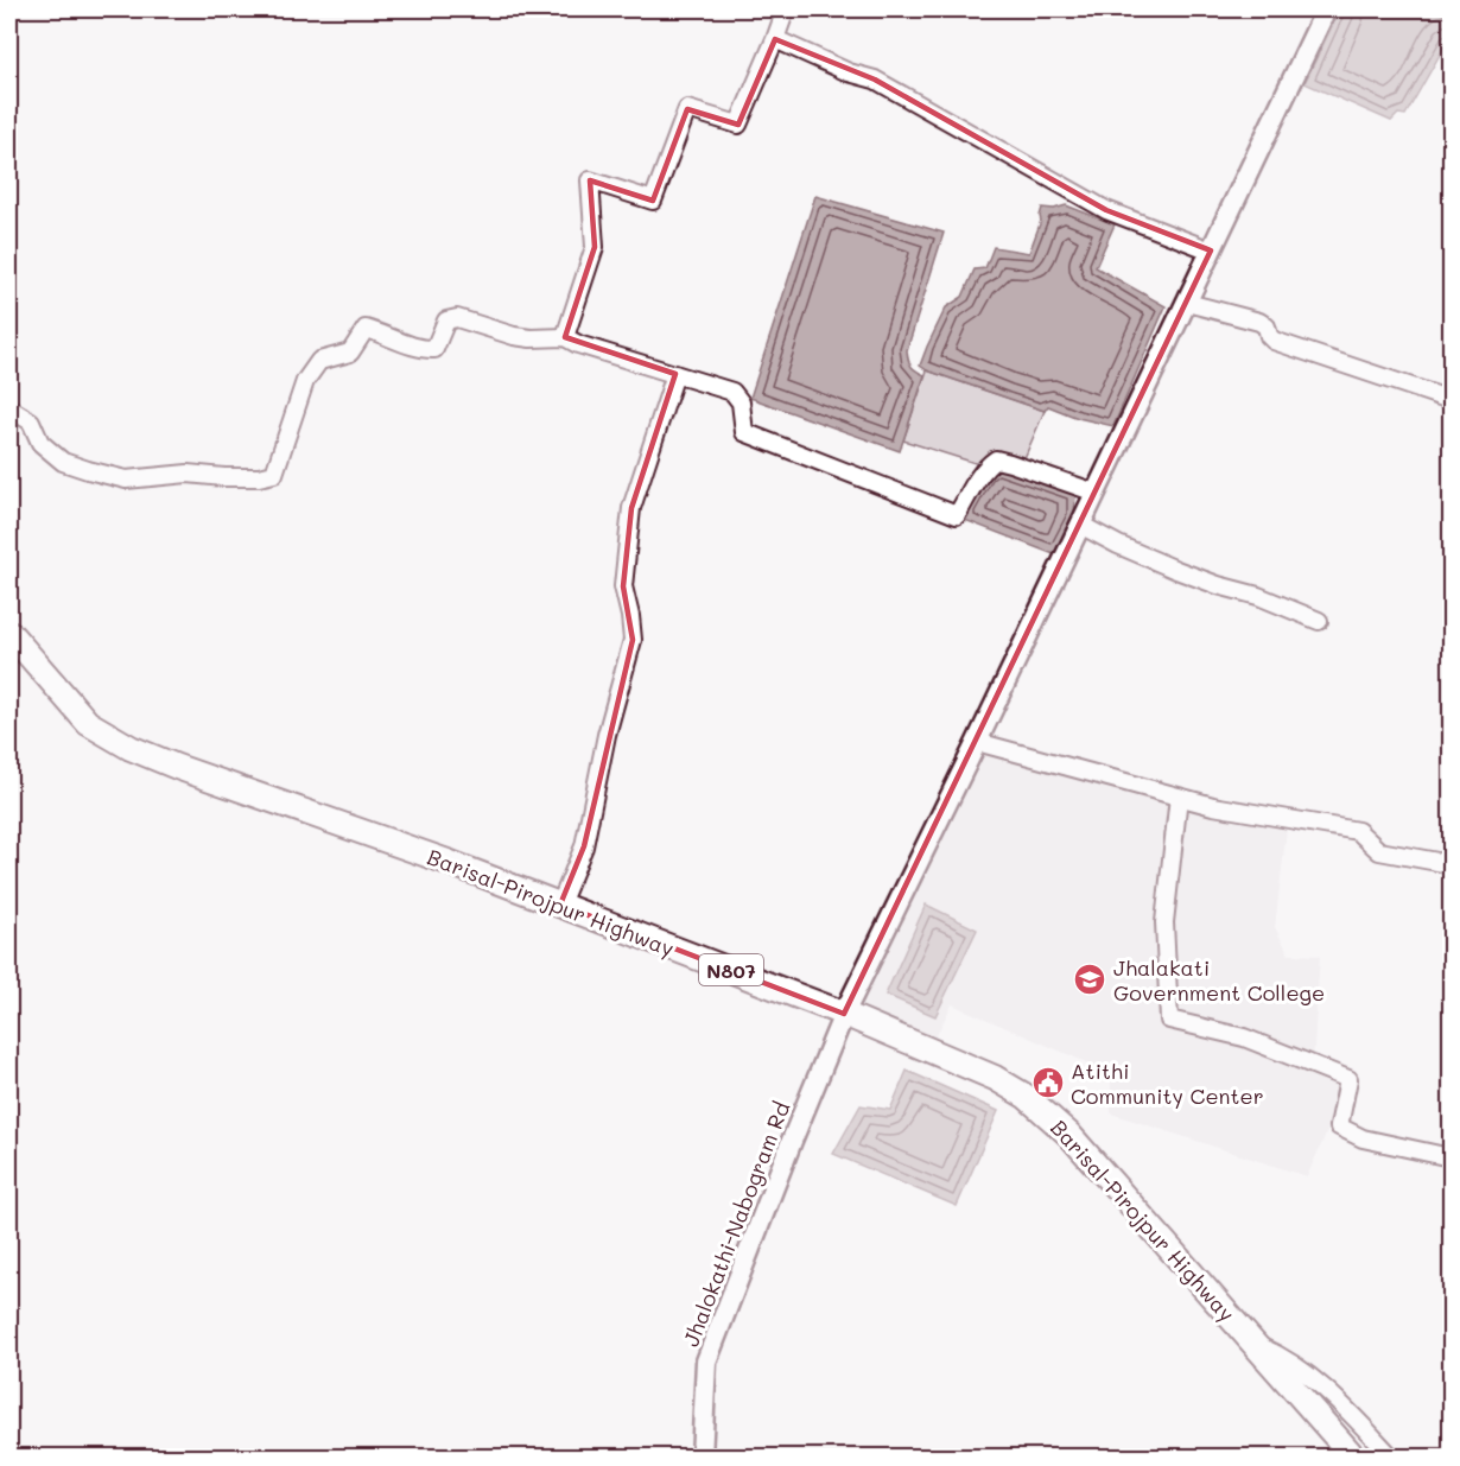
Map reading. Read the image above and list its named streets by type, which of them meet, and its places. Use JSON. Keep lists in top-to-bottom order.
{
  "streets": {
    "highway": ["Barisal-Pirojpur Highway", "N807"],
    "main road": ["Jhalokathi-Nabogram Rd"]
  },
  "crossings": [
    ["Barisal-Pirojpur Highway", "Jhalokathi-Nabogram Rd"]
  ],
  "places": {
    "school or university": ["Jhalakati Government College"],
    "public building": ["Atithi Community Center"]
  }
}
